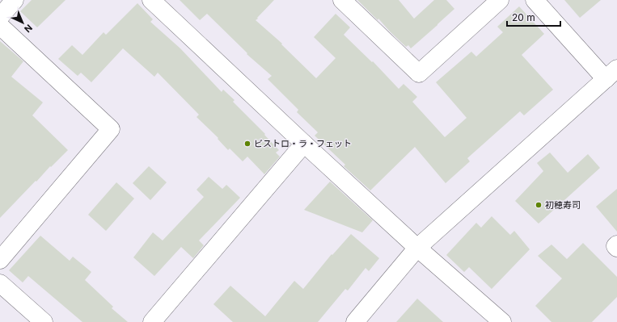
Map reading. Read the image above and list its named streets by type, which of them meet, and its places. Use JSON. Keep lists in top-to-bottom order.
{
  "places": ["ビストロ・ラ・フェット", "初穂寿司"],
  "scale_bar": "20 m",
  "north": "bottom right"
}
